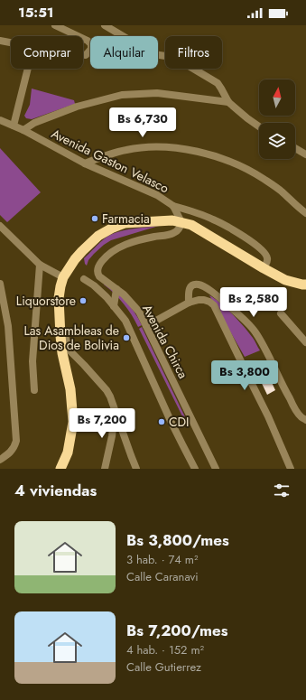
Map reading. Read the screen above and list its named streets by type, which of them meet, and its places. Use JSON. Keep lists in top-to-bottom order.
{
  "streets": {
    "street": ["Avenida Gaston Velasco", "Avenida Chirca"]
  },
  "crossings": [
    ["Avenida Gaston Velasco", "Avenida Chirca"]
  ],
  "places": [
    "Farmacia",
    "Liquorstore",
    "Las Asambleas de Dios de Bolivia",
    "CDI"
  ],
  "north": "top",
  "page": {
    "status": "15:51",
    "chip": ["Comprar", "Alquilar", "Filtros"],
    "price": [
      "Bs 6,730",
      "Bs 2,580",
      "Bs 3,800",
      "Bs 7,200"
    ],
    "heading": "4 viviendas",
    "list": [
      {
        "name": "Bs 3,800/mes",
        "note": "3 hab. · 74 m² · Calle Caranavi"
      },
      {
        "name": "Bs 7,200/mes",
        "note": "4 hab. · 152 m² · Calle Gutierrez"
      }
    ]
  }
}
